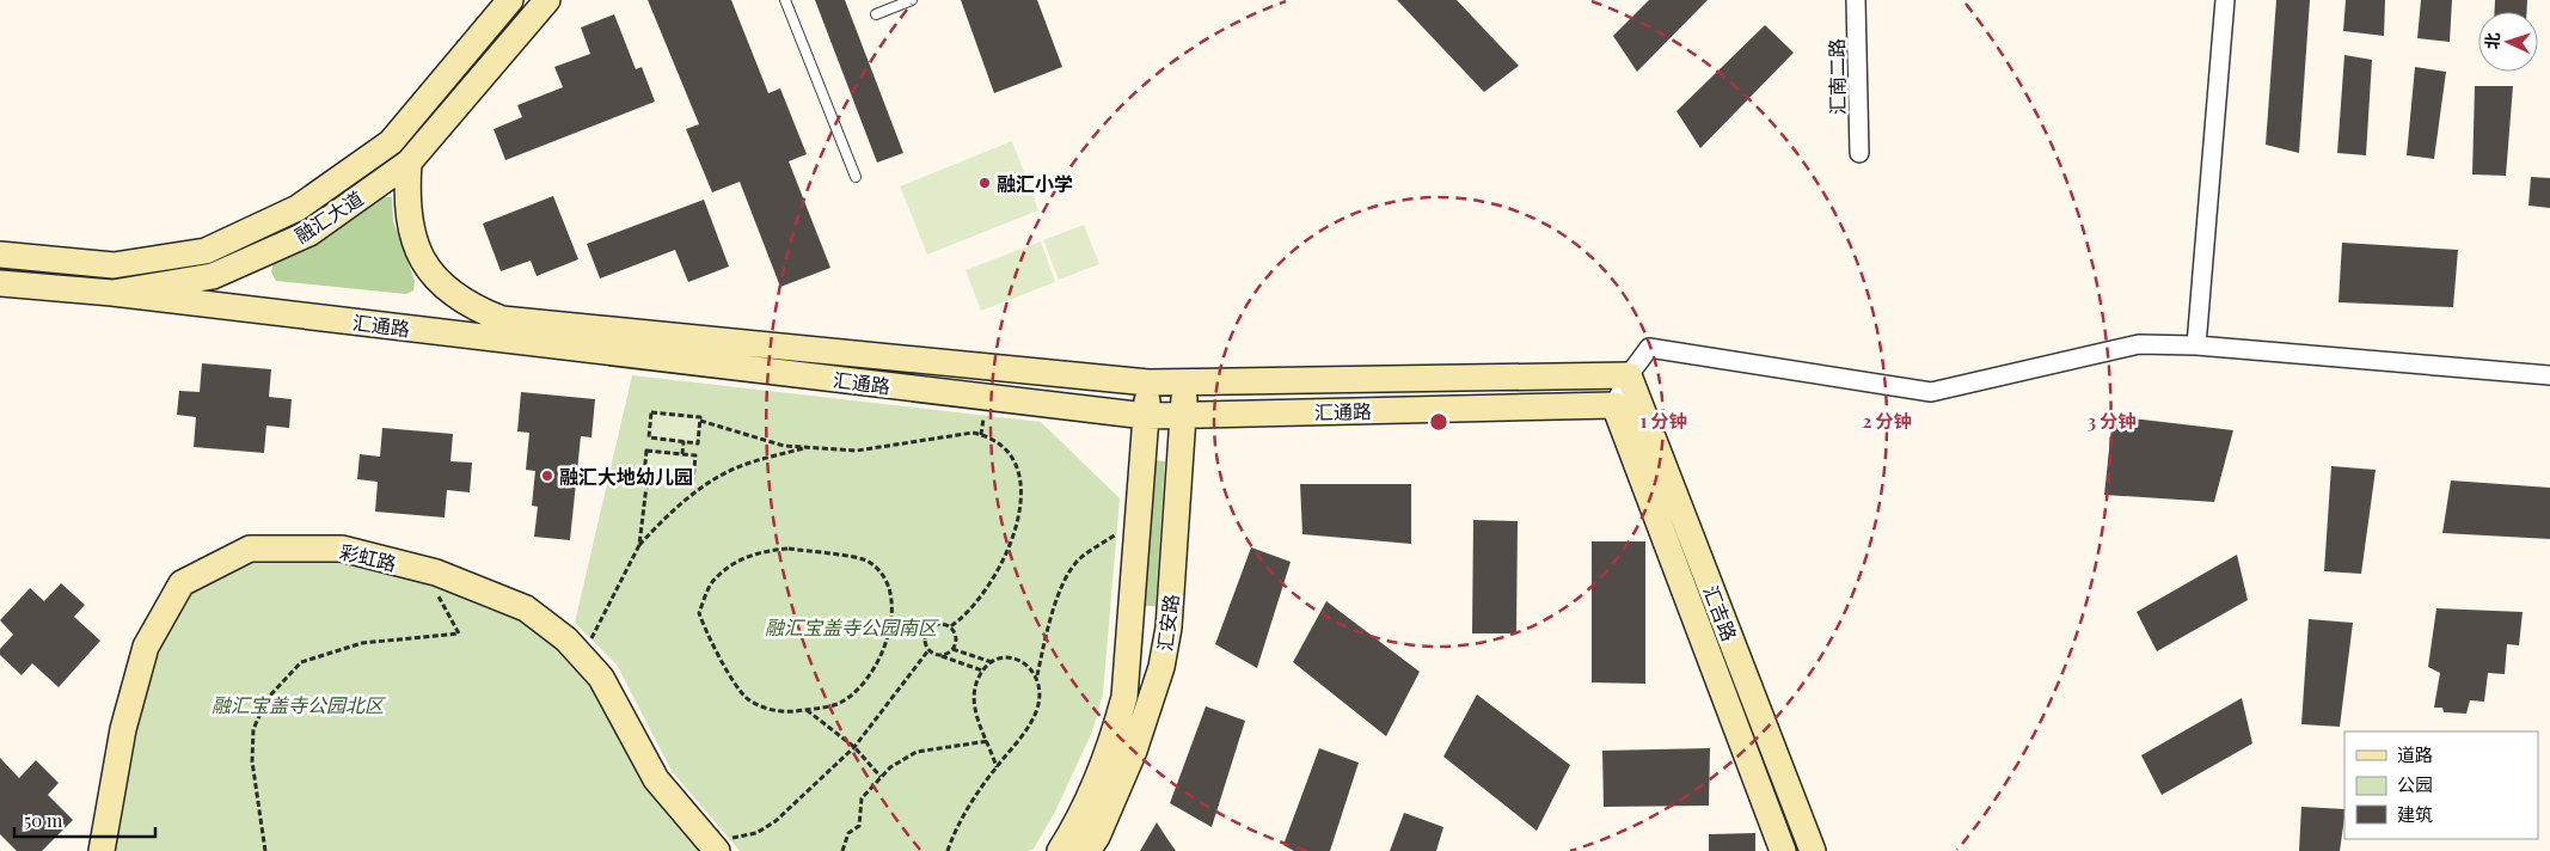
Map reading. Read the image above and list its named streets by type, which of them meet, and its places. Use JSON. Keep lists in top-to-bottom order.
{
  "streets": {
    "main road": [
      "融汇大道",
      "汇通路",
      "彩虹路",
      "汇吉路",
      "汇安路"
    ],
    "street": ["汇南二路"]
  },
  "crossings": [
    ["融汇大道", "汇通路"],
    ["汇通路", "汇吉路"],
    ["汇通路", "汇安路"]
  ],
  "parks": ["融汇宝盖寺公园南区", "融汇宝盖寺公园北区"],
  "places": ["融汇小学", "融汇大地幼儿园"],
  "legend": ["道路", "公园", "建筑"],
  "scale_bar": "50 m",
  "north": "left",
  "rings": ["1 分钟", "2 分钟", "3 分钟"]
}
